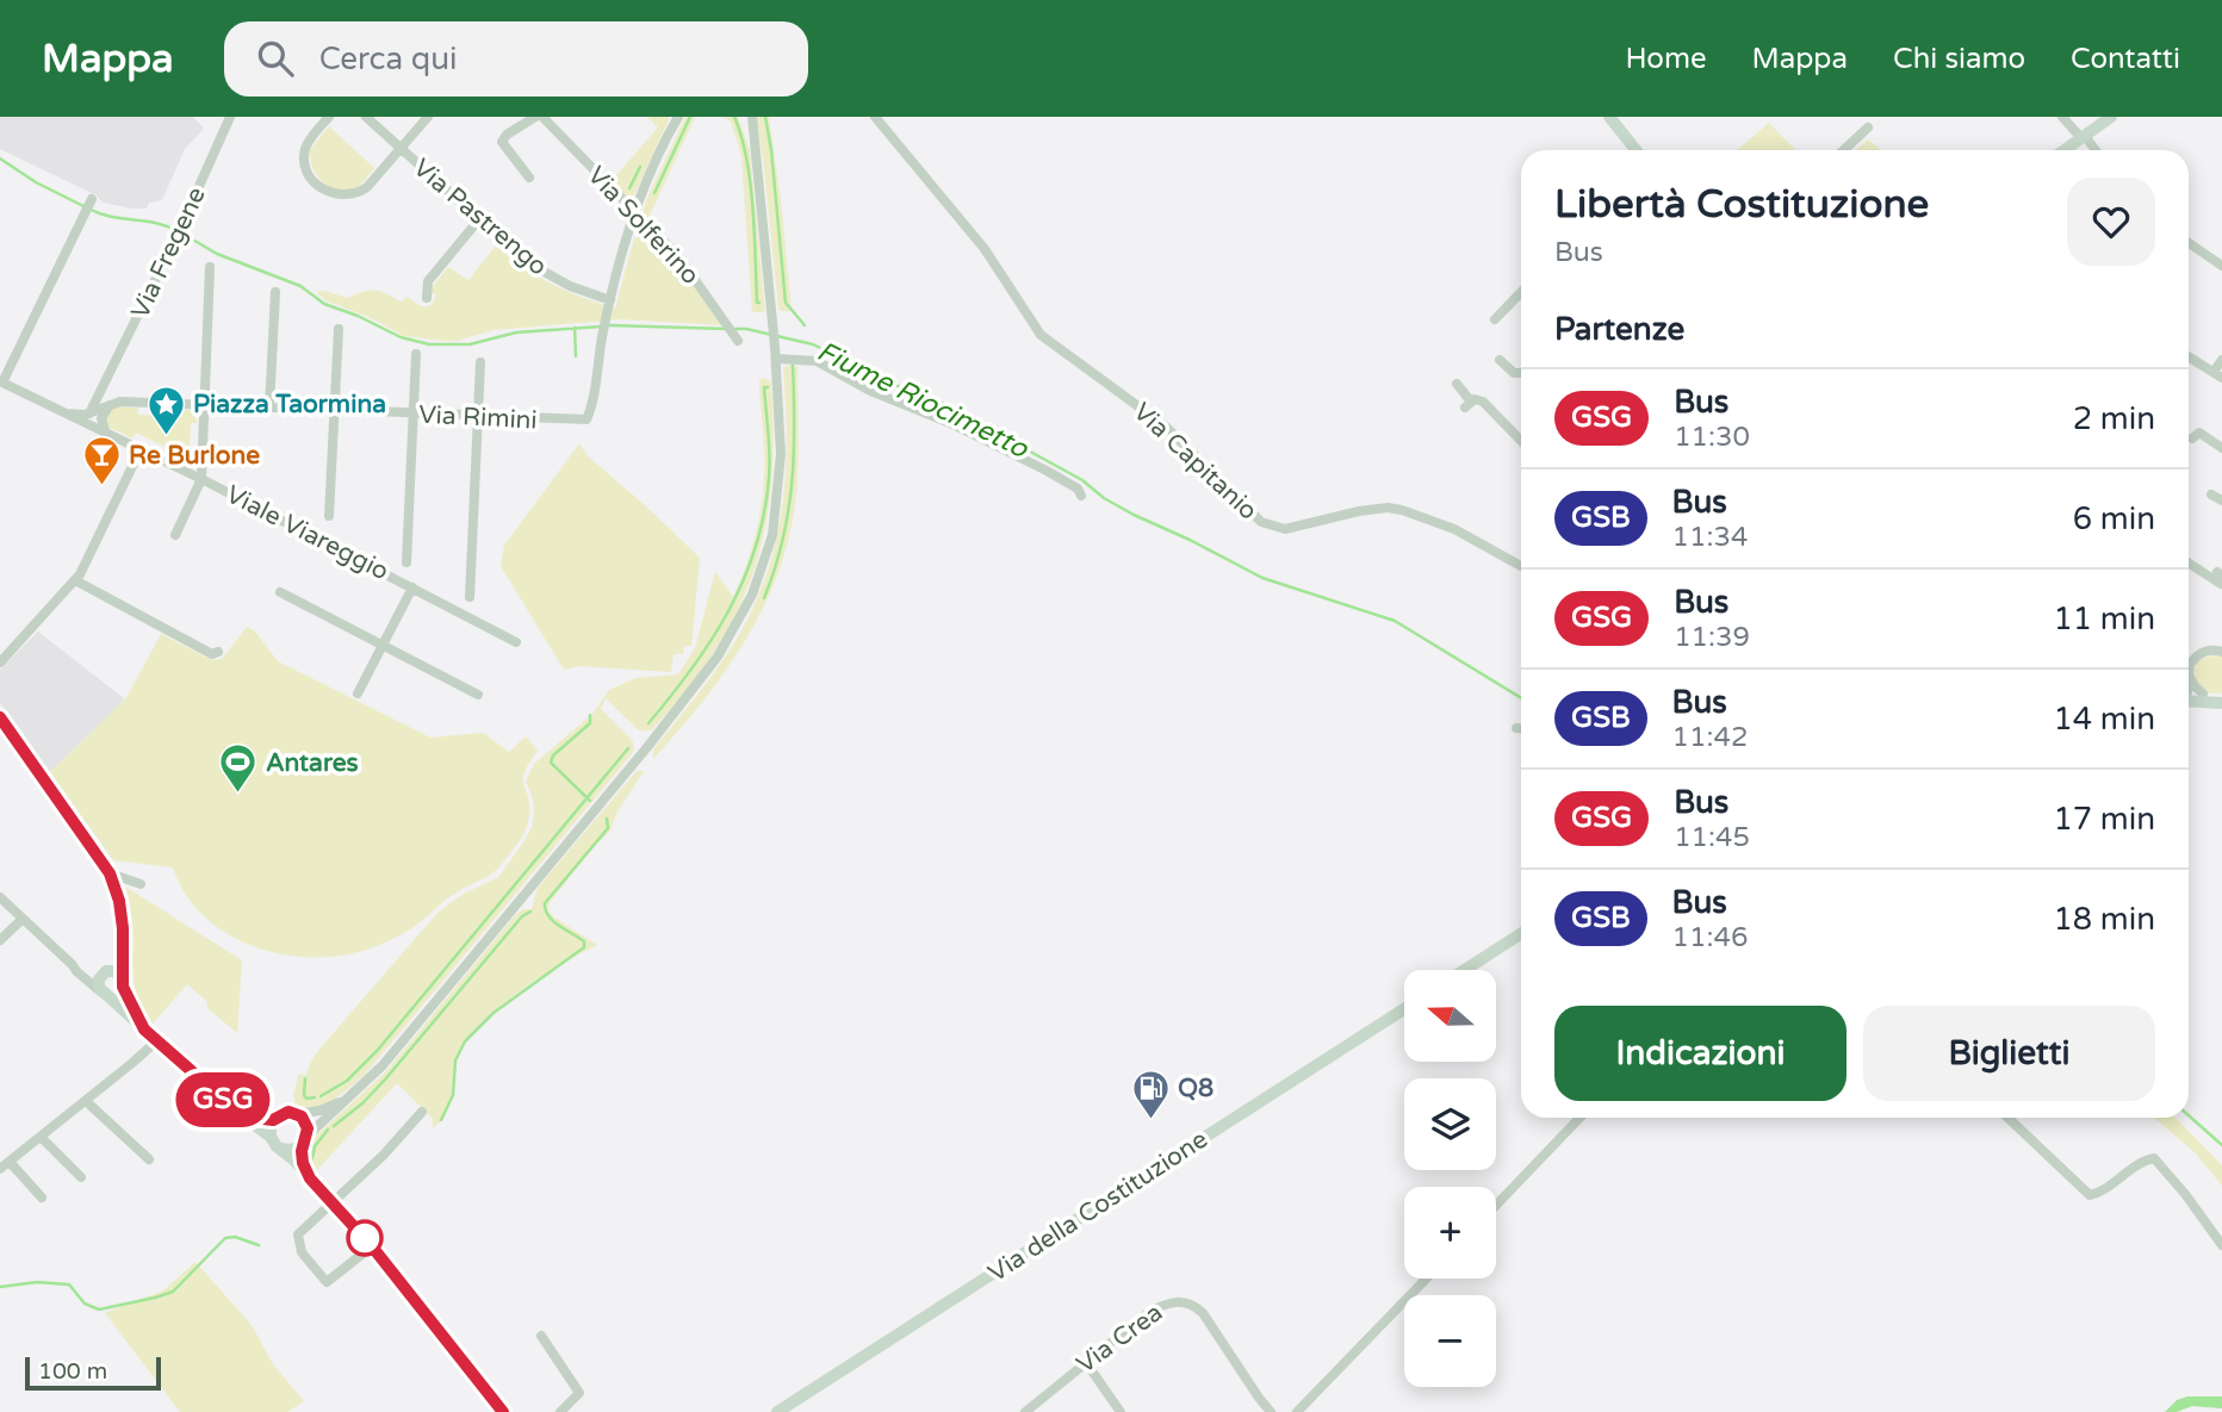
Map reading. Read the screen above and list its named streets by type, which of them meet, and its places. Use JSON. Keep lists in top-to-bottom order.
{
  "streets": {
    "street": [
      "Via Pastrengo",
      "Via Solferino",
      "Via Fregene",
      "Via Rimini",
      "Via Capitanio",
      "Viale Viareggio",
      "Via della Costituzione",
      "Via Crea"
    ]
  },
  "crossings": [
    ["Via Pastrengo", "Via Rimini"],
    ["Via Fregene", "Via Rimini"],
    ["Via Fregene", "Viale Viareggio"],
    ["Via Rimini", "Viale Viareggio"]
  ],
  "water": ["Fiume Riocimetto"],
  "places": {
    "place": ["Piazza Taormina"],
    "bar": ["Re Burlone"],
    "sports": ["Antares"],
    "fuel station": ["Q8"]
  },
  "lines": ["bus line GSG"],
  "scale_bar": "100 m",
  "north": "left",
  "page": {
    "header": "Mappa",
    "search": "Cerca qui",
    "nav": [
      "Home",
      "Mappa",
      "Chi siamo",
      "Contatti"
    ],
    "on_map": "GSG",
    "heading": [
      ["Libertà Costituzione", "Bus"],
      "Partenze"
    ],
    "list": [
      {
        "mark": "GSG",
        "name": "Bus",
        "note": "11:30",
        "value": "2 min"
      },
      {
        "mark": "GSB",
        "name": "Bus",
        "note": "11:34",
        "value": "6 min"
      },
      {
        "mark": "GSG",
        "name": "Bus",
        "note": "11:39",
        "value": "11 min"
      },
      {
        "mark": "GSB",
        "name": "Bus",
        "note": "11:42",
        "value": "14 min"
      },
      {
        "mark": "GSG",
        "name": "Bus",
        "note": "11:45",
        "value": "17 min"
      },
      {
        "mark": "GSB",
        "name": "Bus",
        "note": "11:46",
        "value": "18 min"
      }
    ],
    "map_buttons": ["+", "−"],
    "buttons": ["Indicazioni", "Biglietti"],
    "scale": "100 m"
  }
}
